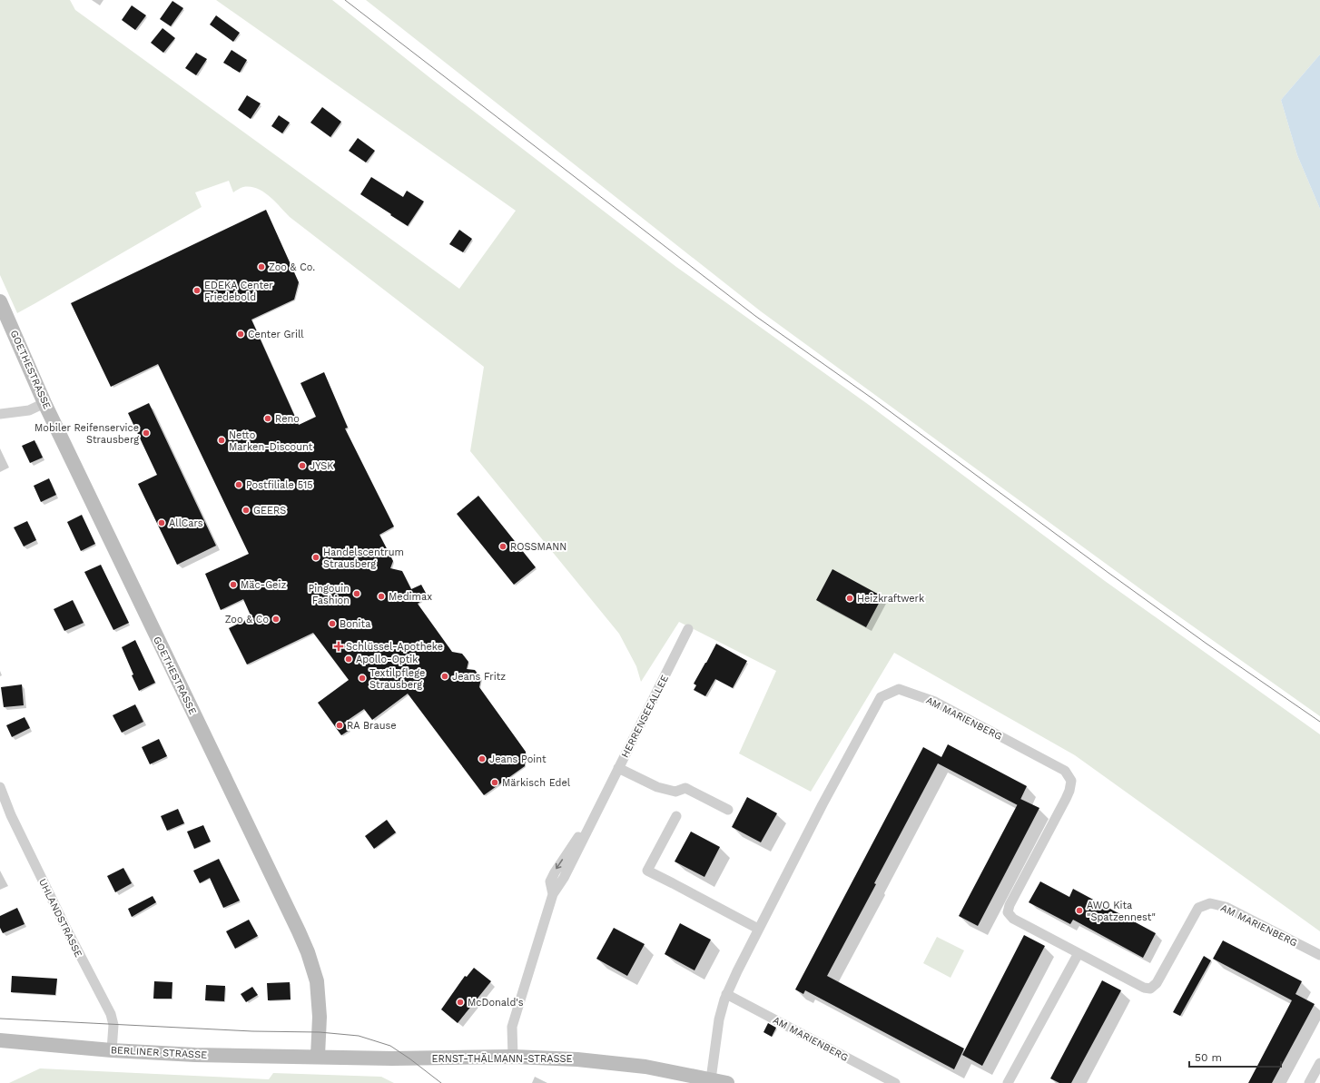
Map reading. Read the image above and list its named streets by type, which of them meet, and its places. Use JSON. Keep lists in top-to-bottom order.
{
  "streets": {
    "street": [
      "GOETHESTRASSE",
      "HERRENSEEALLEE",
      "AM MARIENBERG",
      "UHLANDSTRASSE",
      "BERLINER STRASSE",
      "ERNST-THÄLMANN-STRASSE"
    ]
  },
  "crossings": [
    ["GOETHESTRASSE", "BERLINER STRASSE"],
    ["GOETHESTRASSE", "ERNST-THÄLMANN-STRASSE"],
    ["HERRENSEEALLEE", "ERNST-THÄLMANN-STRASSE"],
    ["AM MARIENBERG", "ERNST-THÄLMANN-STRASSE"],
    ["UHLANDSTRASSE", "BERLINER STRASSE"],
    ["BERLINER STRASSE", "ERNST-THÄLMANN-STRASSE"]
  ],
  "places": {
    "other": [
      "Zoo & Co.",
      "EDEKA Center Friedebold",
      "Center Grill",
      "Reno",
      "Mobiler Reifenservice Strausberg",
      "Netto Marken-Discount",
      "JYSK",
      "Postfiliale 515",
      "GEERS",
      "AllCars",
      "ROSSMANN",
      "Handelscentrum Strausberg",
      "Mäc-Geiz",
      "Pingouin Fashion",
      "Medimax",
      "Heizkraftwerk",
      "Zoo & Co",
      "Bonita",
      "Apollo-Optik",
      "Jeans Fritz",
      "Textilpflege Strausberg",
      "RA Brause",
      "Jeans Point",
      "Märkisch Edel",
      "AWO Kita \"Spatzennest\"",
      "McDonald's"
    ],
    "health": ["Schlüssel-Apotheke"]
  },
  "scale_bar": "50 m"
}
